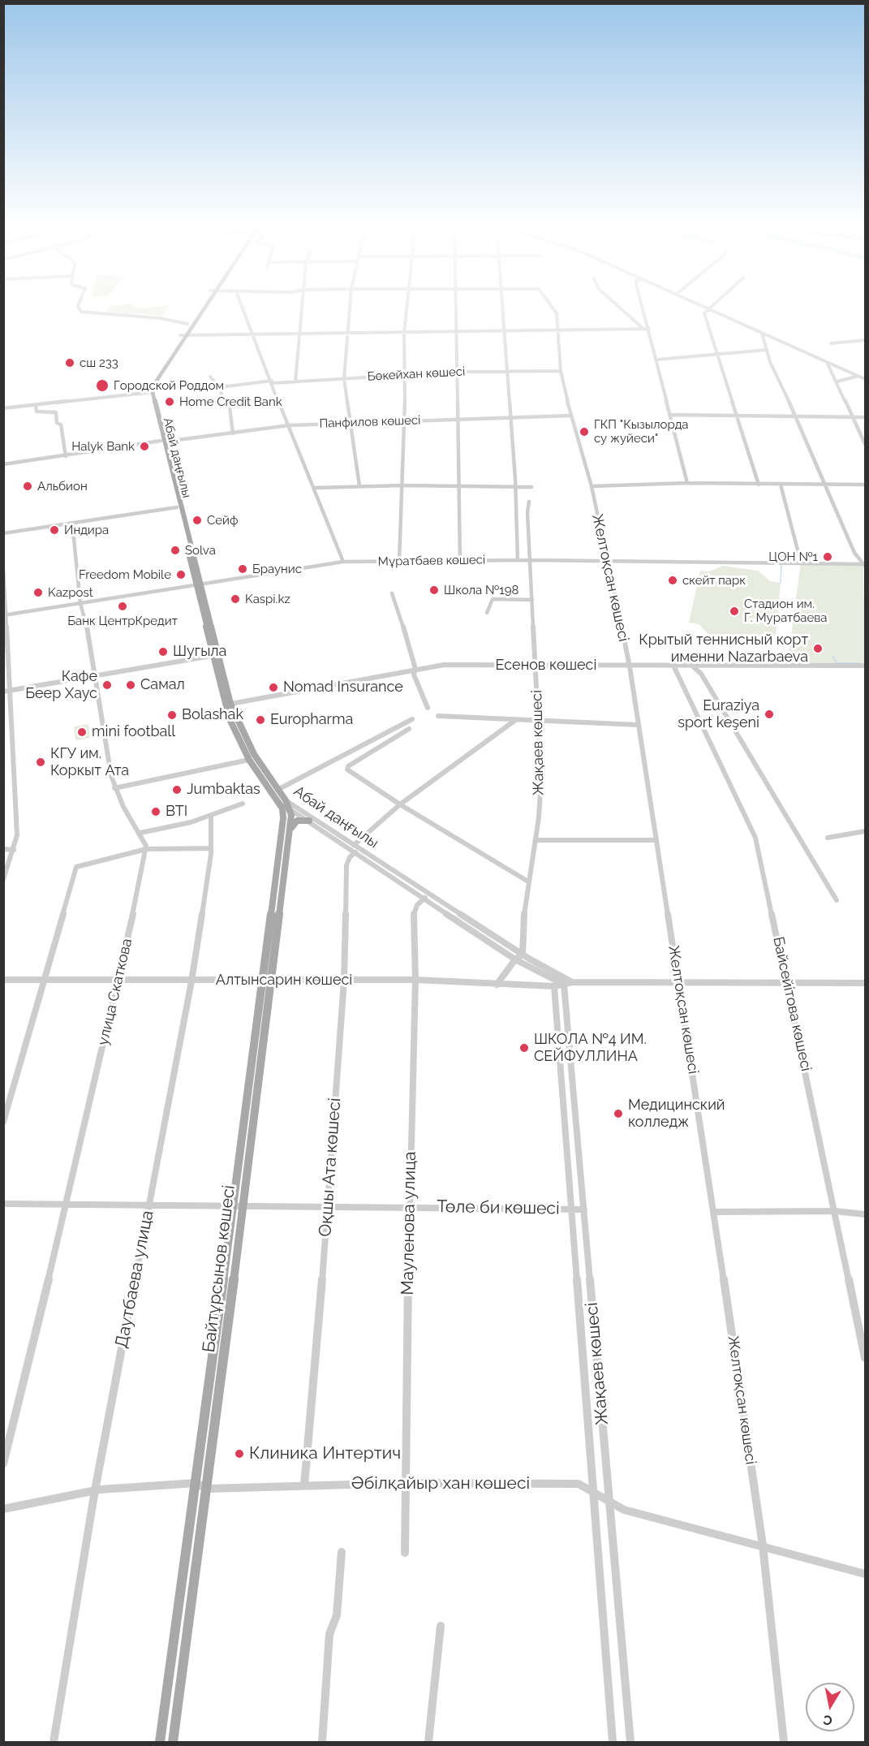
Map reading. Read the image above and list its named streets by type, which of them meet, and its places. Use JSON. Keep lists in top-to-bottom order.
{
  "streets": {
    "main road": ["Абай даңғылы", "Байтұрсынов көшесі"],
    "street": [
      "Бөкейхан көшесі",
      "Панфилов көшесі",
      "Мұратбаев көшесі",
      "Желтоқсан көшесі",
      "Есенов көшесі",
      "Жақаев көшесі",
      "Алтынсарин көшесі",
      "улица Скаткова",
      "Байсейітова көшесі",
      "Оқшы Ата көшесі",
      "Төле би көшесі",
      "Мауленова улица",
      "Даутбаева улица",
      "Әбілқайыр хан көшесі"
    ]
  },
  "crossings": [
    ["Бөкейхан көшесі", "Желтоқсан көшесі"],
    ["Панфилов көшесі", "Абай даңғылы"],
    ["Панфилов көшесі", "Желтоқсан көшесі"],
    ["Абай даңғылы", "Мұратбаев көшесі"],
    ["Абай даңғылы", "Есенов көшесі"],
    ["Абай даңғылы", "Жақаев көшесі"],
    ["Абай даңғылы", "Алтынсарин көшесі"],
    ["Абай даңғылы", "Оқшы Ата көшесі"],
    ["Абай даңғылы", "Мауленова улица"],
    ["Абай даңғылы", "Байтұрсынов көшесі"],
    ["Мұратбаев көшесі", "Желтоқсан көшесі"],
    ["Мұратбаев көшесі", "Жақаев көшесі"],
    ["Желтоқсан көшесі", "Есенов көшесі"],
    ["Желтоқсан көшесі", "Әбілқайыр хан көшесі"],
    ["Есенов көшесі", "Жақаев көшесі"],
    ["Есенов көшесі", "Байсейітова көшесі"],
    ["Жақаев көшесі", "Алтынсарин көшесі"],
    ["Жақаев көшесі", "Төле би көшесі"],
    ["Жақаев көшесі", "Әбілқайыр хан көшесі"],
    ["Алтынсарин көшесі", "улица Скаткова"],
    ["Алтынсарин көшесі", "Оқшы Ата көшесі"],
    ["Алтынсарин көшесі", "Мауленова улица"],
    ["Алтынсарин көшесі", "Байтұрсынов көшесі"],
    ["Алтынсарин көшесі", "Даутбаева улица"],
    ["улица Скаткова", "Төле би көшесі"],
    ["Оқшы Ата көшесі", "Төле би көшесі"],
    ["Оқшы Ата көшесі", "Әбілқайыр хан көшесі"],
    ["Төле би көшесі", "Мауленова улица"],
    ["Төле би көшесі", "Байтұрсынов көшесі"],
    ["Төле би көшесі", "Даутбаева улица"],
    ["Мауленова улица", "Әбілқайыр хан көшесі"],
    ["Байтұрсынов көшесі", "Әбілқайыр хан көшесі"],
    ["Даутбаева улица", "Әбілқайыр хан көшесі"]
  ],
  "places": [
    "сш 233",
    "Городской Роддом",
    "Home Credit Bank",
    "ГКП \"Кызылорда су жуйеси\"",
    "Halyk Bank",
    "Альбион",
    "Сейф",
    "Индира",
    "Solva",
    "ЦОН №1",
    "Браунис",
    "Freedom Mobile",
    "скейт парк",
    "Школа №198",
    "Kazpost",
    "Kaspi.kz",
    "Банк ЦентрКредит",
    "Стадион им. Г. Муратбаева",
    "Крытый теннисный корт именни Nazarbaeva",
    "Шугыла",
    "Кафе Беер Хаус",
    "Самал",
    "Nomad Insurance",
    "Euraziya sport keşeni",
    "Bolashak",
    "Europharma",
    "mini football",
    "КГУ им. Коркыт Ата",
    "Jumbaktas",
    "BTI",
    "ШКОЛА №4 ИМ. СЕЙФУЛЛИНА",
    "Медицинский колледж",
    "Клиника Интертич"
  ],
  "north": "bottom"
}
